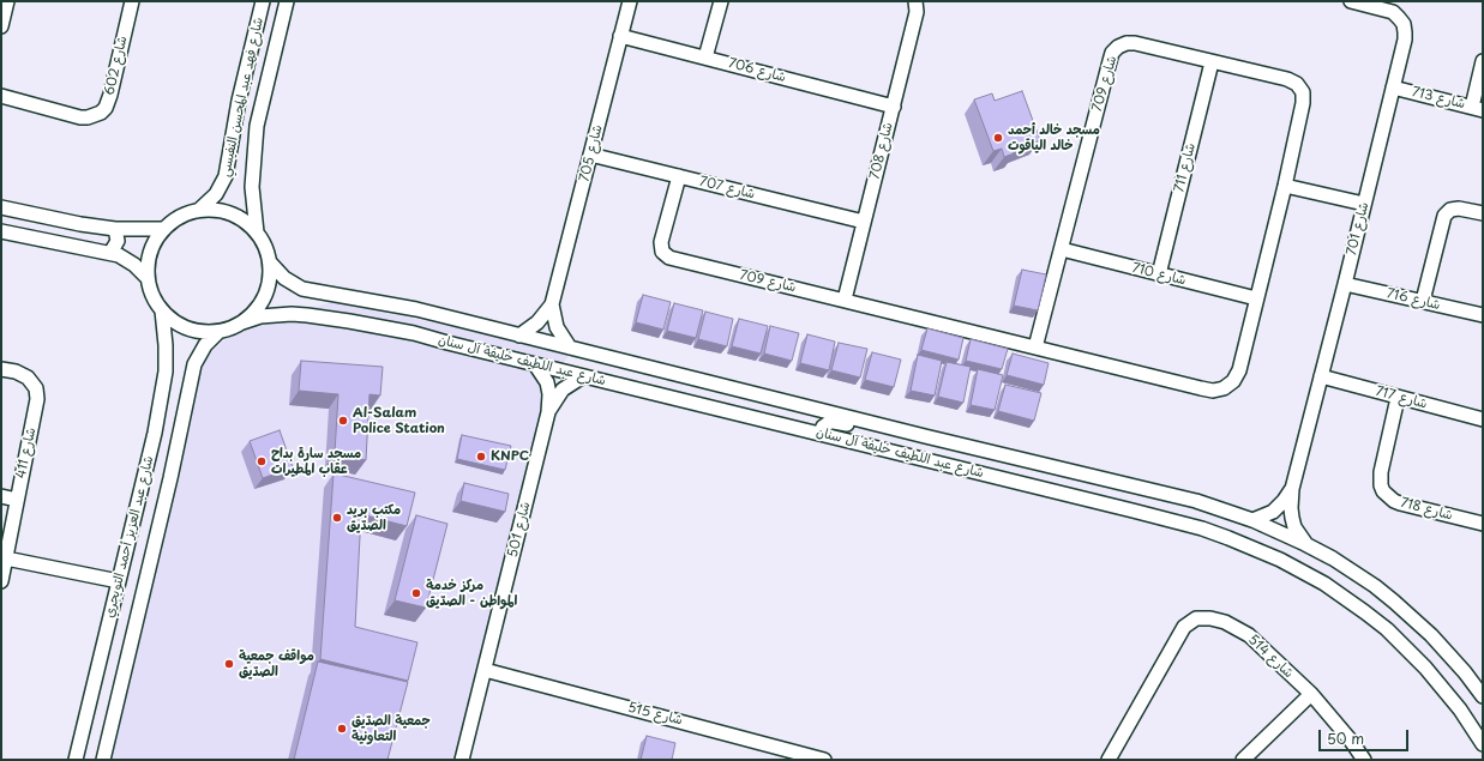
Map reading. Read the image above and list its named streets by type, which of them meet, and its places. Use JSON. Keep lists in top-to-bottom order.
{
  "streets": {
    "street": [
      "شارع 602",
      "شارع 706",
      "شارع 709",
      "شارع فهد عبد المحسن النفيسي",
      "شارع 713",
      "شارع 708",
      "شارع 705",
      "شارع 711",
      "شارع 707",
      "شارع 701",
      "شارع 710",
      "شارع 716",
      "شارع عبد اللطيف خليفة آل سنان",
      "شارع 717",
      "شارع 411",
      "شارع 718",
      "شارع 501",
      "شارع عبد العزيز أحمد التويجري",
      "شارع 514",
      "شارع 515"
    ]
  },
  "crossings": [
    ["شارع 706", "شارع 708"],
    ["شارع 706", "شارع 705"],
    ["شارع 709", "شارع 708"],
    ["شارع 709", "شارع 711"],
    ["شارع 709", "شارع 707"],
    ["شارع 709", "شارع 710"],
    ["شارع فهد عبد المحسن النفيسي", "شارع عبد اللطيف خليفة آل سنان"],
    ["شارع فهد عبد المحسن النفيسي", "شارع عبد العزيز أحمد التويجري"],
    ["شارع 713", "شارع 701"],
    ["شارع 708", "شارع 707"],
    ["شارع 705", "شارع 707"],
    ["شارع 705", "شارع عبد اللطيف خليفة آل سنان"],
    ["شارع 711", "شارع 710"],
    ["شارع 701", "شارع 716"],
    ["شارع 701", "شارع عبد اللطيف خليفة آل سنان"],
    ["شارع 701", "شارع 717"],
    ["شارع عبد اللطيف خليفة آل سنان", "شارع 501"],
    ["شارع عبد اللطيف خليفة آل سنان", "شارع عبد العزيز أحمد التويجري"],
    ["شارع 717", "شارع 718"],
    ["شارع 501", "شارع 515"]
  ],
  "places": [
    "مسجد خالد أحمد خالد الياقوت",
    "Al-Salam Police Station",
    "KNPC",
    "مسجد سارة بداح عقاب المطيرات",
    "مكتب بريد الصدّيق",
    "مركز خدمة المواطن - الصدّيق",
    "مواقف جمعية الصدّيق",
    "جمعية الصدّيق التعاونية"
  ],
  "scale_bar": "50 m"
}
